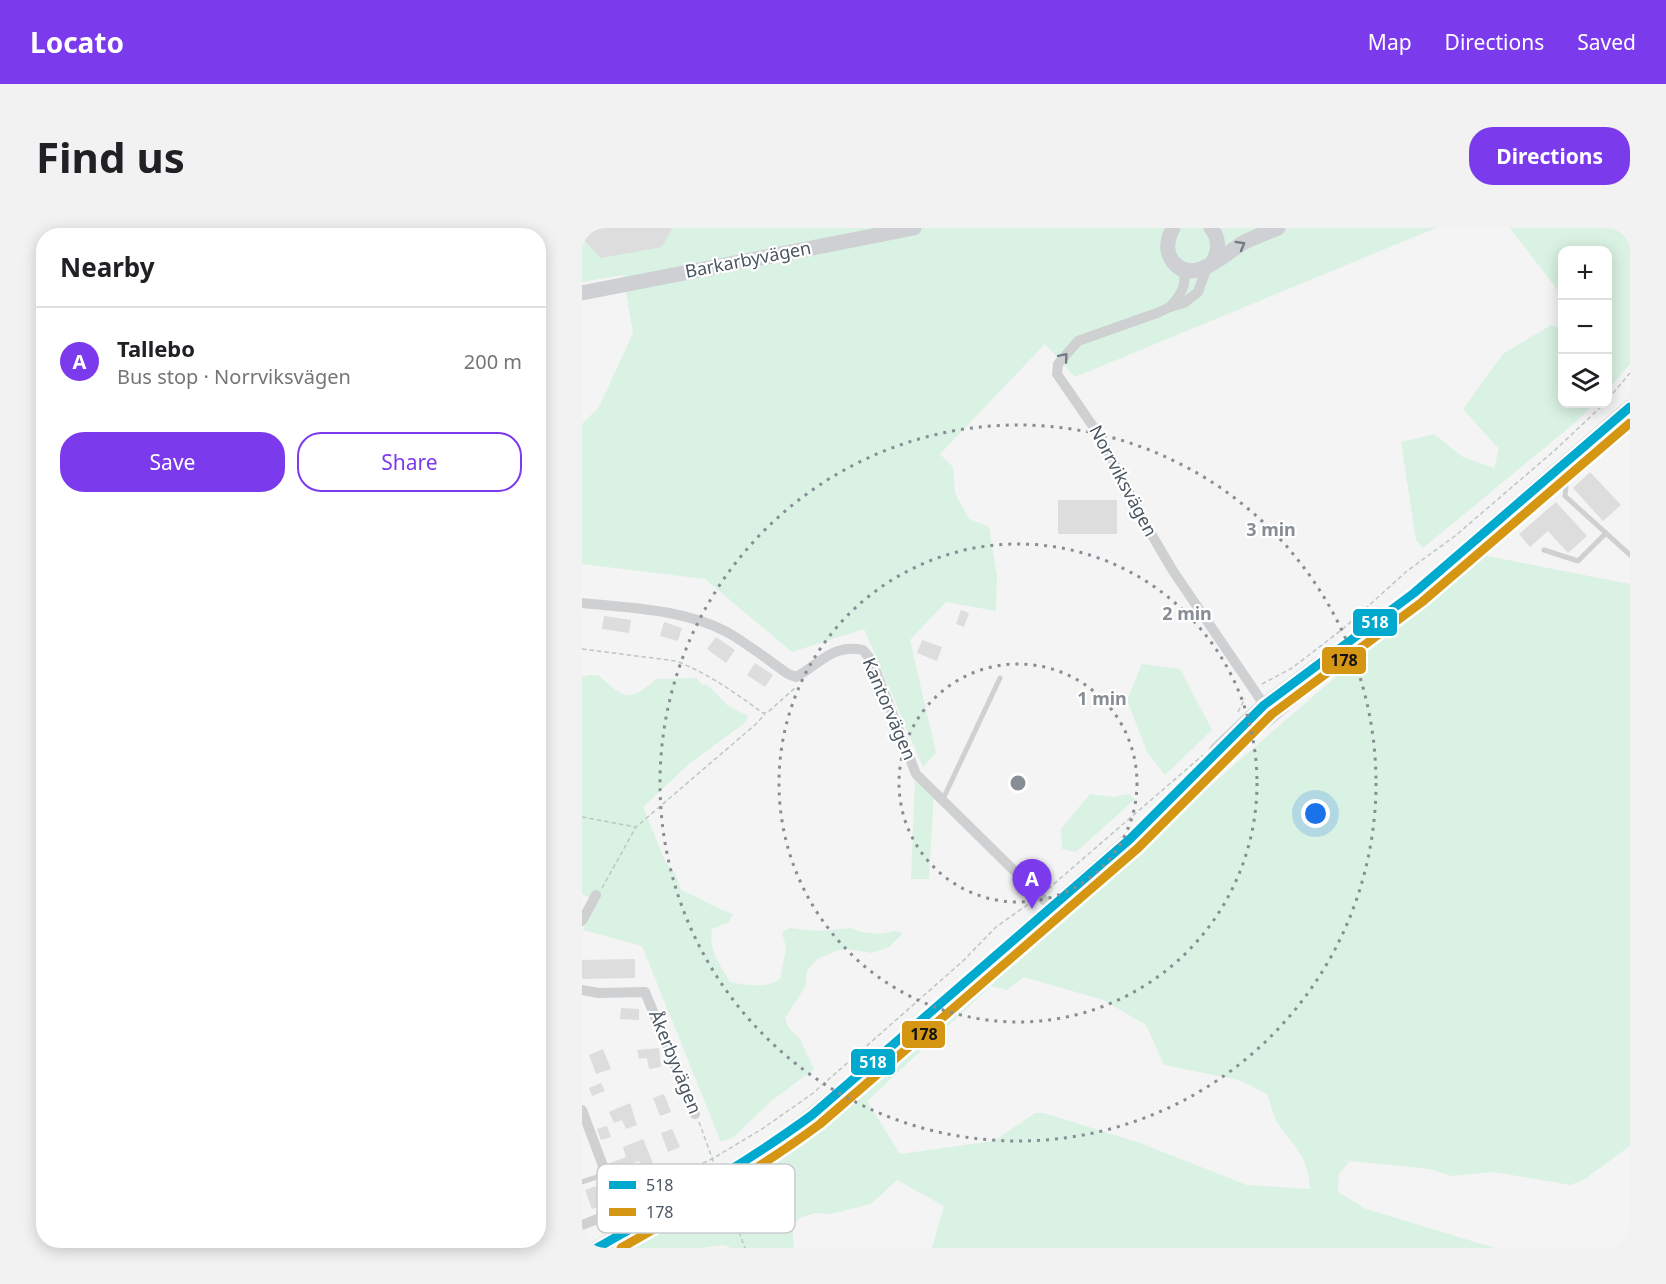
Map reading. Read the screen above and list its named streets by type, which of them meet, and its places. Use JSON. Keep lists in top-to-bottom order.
{
  "streets": {
    "street": [
      "Barkarbyvägen",
      "Norrviksvägen",
      "Kantorvägen",
      "Åkerbyvägen"
    ]
  },
  "lines": ["transit line 518", "transit line 178"],
  "legend": ["518", "178"],
  "page": {
    "header": "Locato",
    "nav": ["Map", "Directions", "Saved"],
    "buttons": [
      "Directions",
      ["Save", "Share"]
    ],
    "title": "Find us",
    "heading": "Nearby",
    "map_buttons": ["+", "−"],
    "list": [
      {
        "mark": "A",
        "name": "Tallebo",
        "note": "Bus stop · Norrviksvägen",
        "value": "200 m"
      }
    ],
    "pins": "A"
  },
  "rings": ["3 min", "2 min", "1 min"]
}
